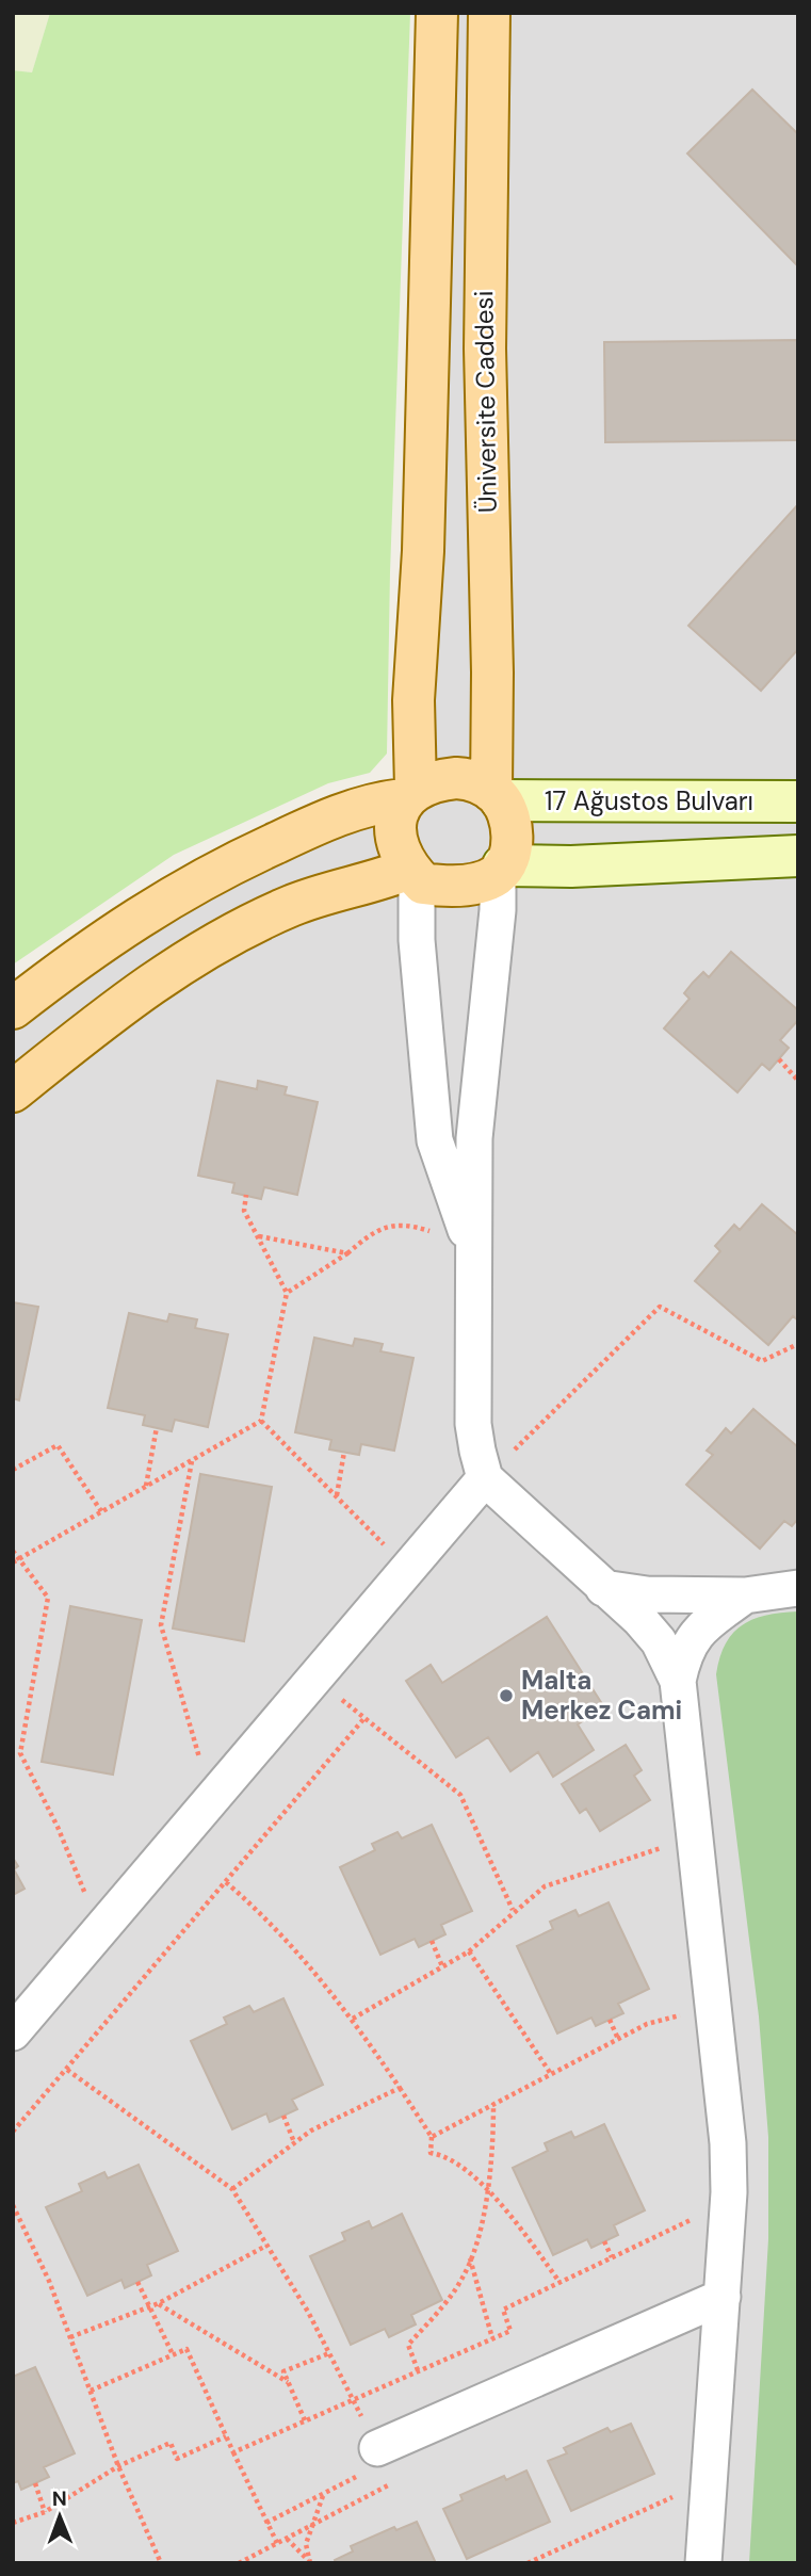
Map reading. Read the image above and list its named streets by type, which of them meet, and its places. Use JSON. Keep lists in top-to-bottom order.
{
  "streets": {
    "main road": ["Üniversite Caddesi", "17 Ağustos Bulvarı"]
  },
  "crossings": [
    ["Üniversite Caddesi", "17 Ağustos Bulvarı"]
  ],
  "places": ["Malta Merkez Cami"],
  "north": "top"
}
